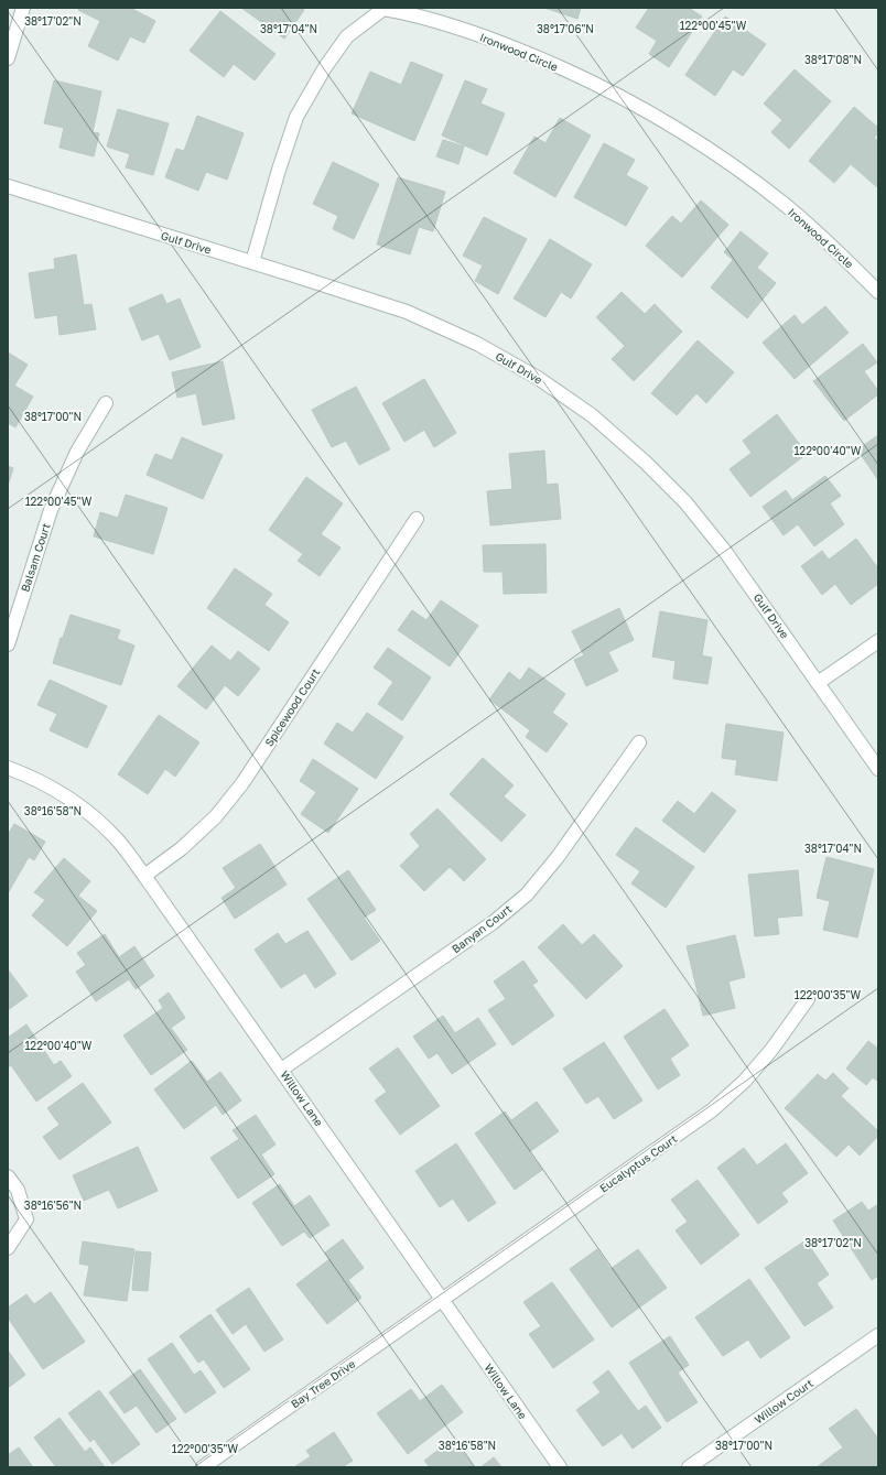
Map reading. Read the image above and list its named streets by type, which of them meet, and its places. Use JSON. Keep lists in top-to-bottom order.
{
  "streets": {
    "street": [
      "Ironwood Circle",
      "Gulf Drive",
      "Balsam Court",
      "Spicewood Court",
      "Banyan Court",
      "Willow Lane",
      "Eucalyptus Court",
      "Bay Tree Drive",
      "Willow Court"
    ]
  },
  "crossings": [
    ["Ironwood Circle", "Gulf Drive"],
    ["Spicewood Court", "Willow Lane"],
    ["Banyan Court", "Willow Lane"],
    ["Willow Lane", "Eucalyptus Court"],
    ["Willow Lane", "Bay Tree Drive"],
    ["Eucalyptus Court", "Bay Tree Drive"]
  ],
  "coordinates": [
    "38°17'02\"N",
    "122°00'45\"W",
    "38°17'04\"N",
    "38°17'06\"N",
    "38°17'08\"N",
    "38°17'00\"N",
    "122°00'40\"W",
    "38°16'58\"N",
    "122°00'35\"W",
    "38°16'56\"N"
  ]
}
